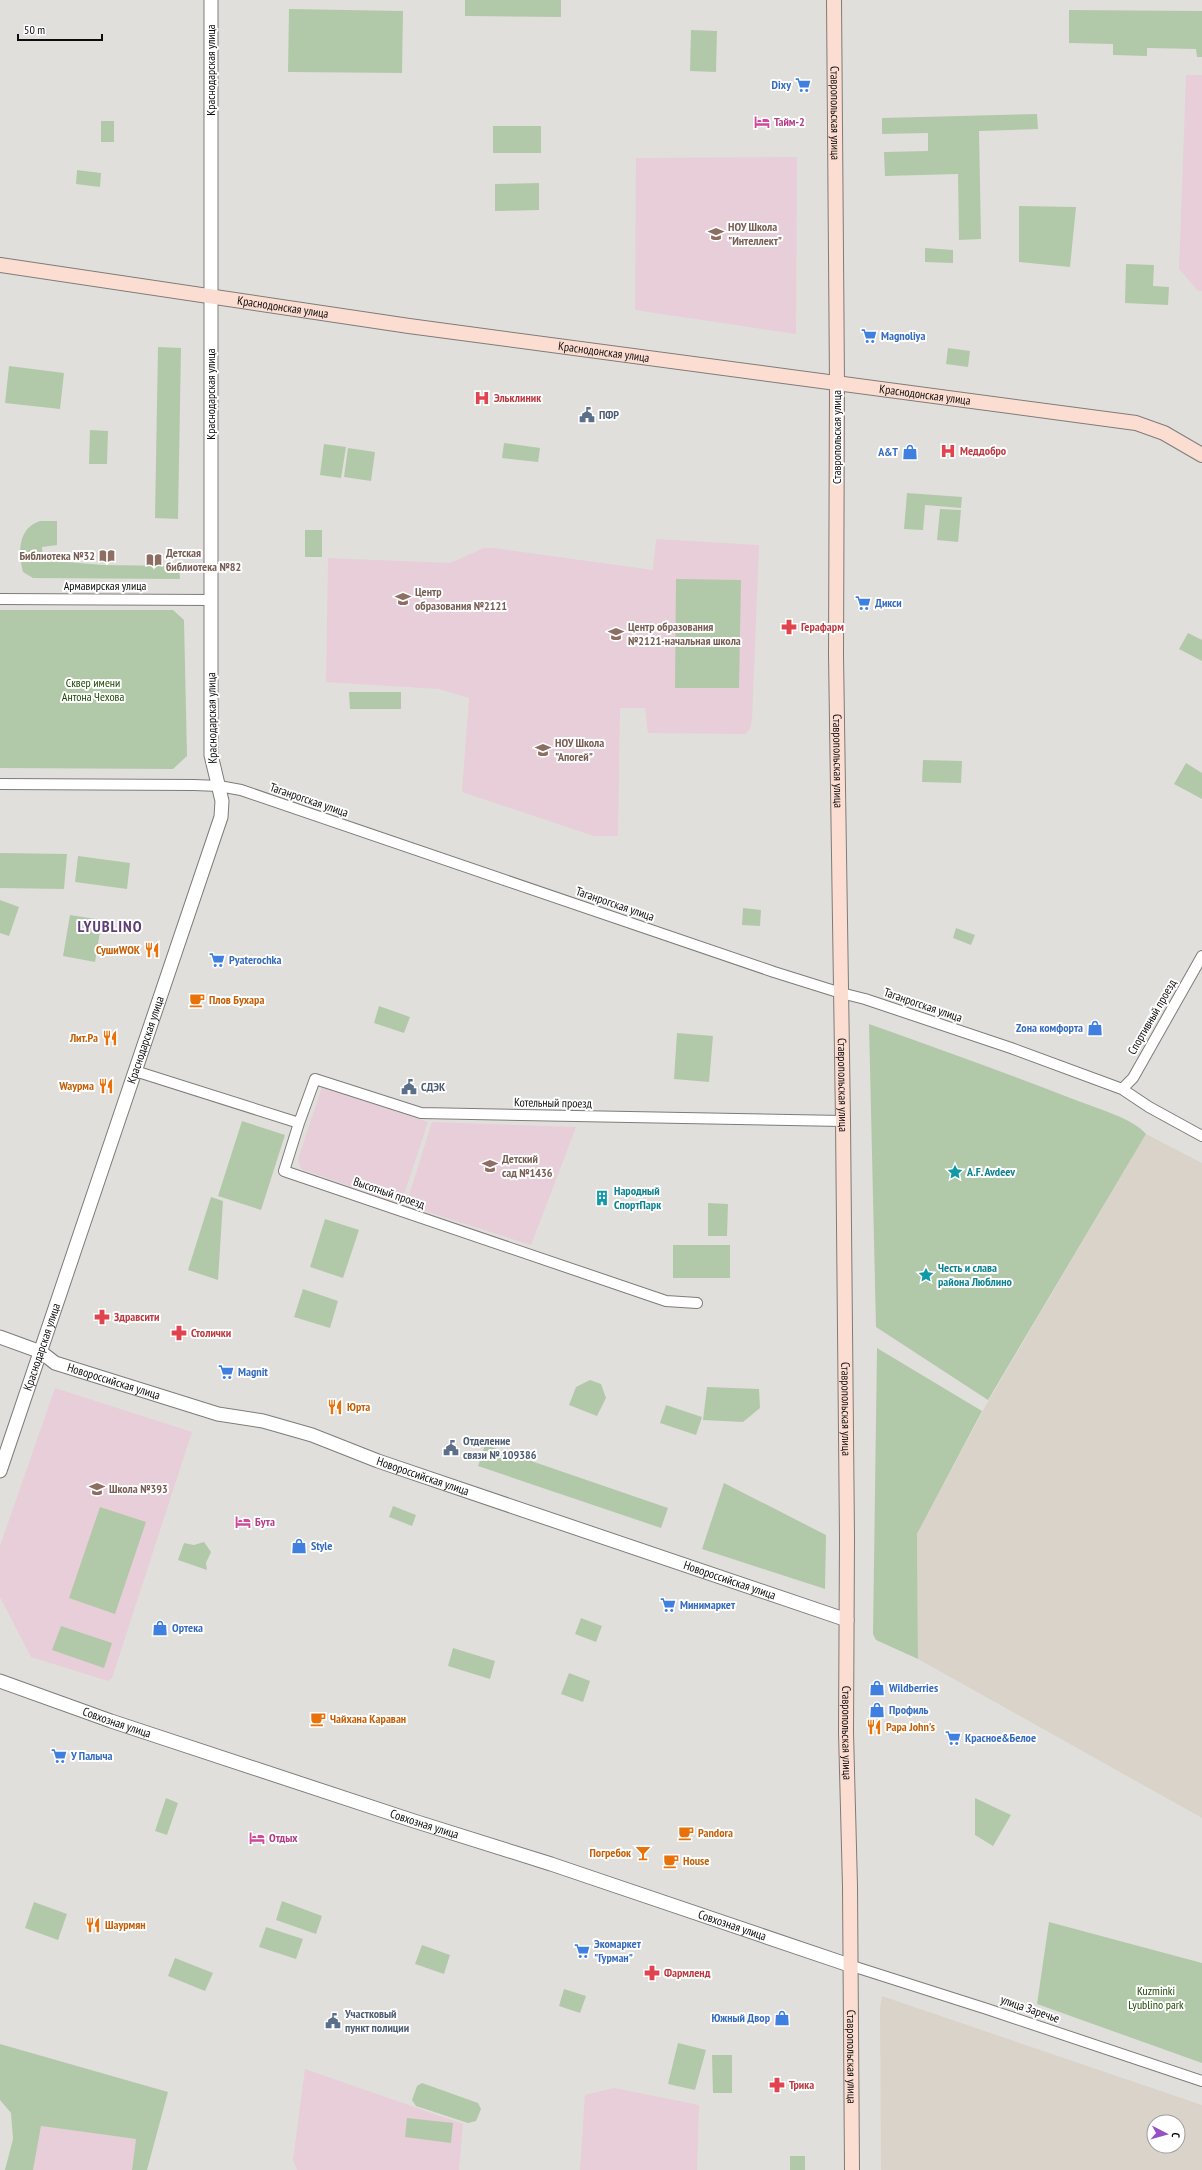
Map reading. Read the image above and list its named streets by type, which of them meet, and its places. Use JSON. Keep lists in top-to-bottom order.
{
  "streets": {
    "main road": ["Ставропольская улица", "Краснодонская улица"],
    "street": [
      "Краснодарская улица",
      "Армавирская улица",
      "Таганрогская улица",
      "Спортивный проезд",
      "Котельный проезд",
      "Высотный проезд",
      "Новороссийская улица",
      "Совхозная улица",
      "улица Заречье"
    ]
  },
  "crossings": [
    ["Краснодарская улица", "Краснодонская улица"],
    ["Краснодарская улица", "Армавирская улица"],
    ["Краснодарская улица", "Таганрогская улица"],
    ["Краснодарская улица", "Новороссийская улица"],
    ["Ставропольская улица", "Краснодонская улица"],
    ["Ставропольская улица", "Таганрогская улица"],
    ["Ставропольская улица", "Котельный проезд"],
    ["Ставропольская улица", "Новороссийская улица"],
    ["Ставропольская улица", "Совхозная улица"],
    ["Ставропольская улица", "улица Заречье"],
    ["Таганрогская улица", "Спортивный проезд"],
    ["Котельный проезд", "Высотный проезд"],
    ["Совхозная улица", "улица Заречье"]
  ],
  "districts": ["LYUBLINO"],
  "parks": ["Сквер имени Антона Чехова", "Kuzminki Lyublino park"],
  "places": {
    "supermarket": [
      "Dixy",
      "Magnoliya",
      "Дикси",
      "Pyaterochka",
      "Magnit",
      "Минимаркет",
      "Красное&Белое",
      "У Палыча",
      "Экомаркет \"Гурман\""
    ],
    "hotel": ["Тайм-2", "Бута", "Отдых"],
    "school or university": [
      "НОУ Школа \"Интеллект\"",
      "Центр образования №2121",
      "Центр образования №2121-начальная школа",
      "НОУ Школа \"Апогей\"",
      "Детский сад №1436",
      "Школа №393"
    ],
    "hospital": ["Эльклиник", "Меддобро"],
    "public building": [
      "ПФР",
      "СДЭК",
      "Отделение связи № 109386",
      "Участковый пункт полиции"
    ],
    "shop": [
      "A&T",
      "Zона комфорта",
      "Style",
      "Ортека",
      "Wildberries",
      "Профиль",
      "Южный Двор"
    ],
    "library": ["Библиотека №32", "Детская библиотека №82"],
    "pharmacy": [
      "Герафарм",
      "Здравсити",
      "Столички",
      "Фармленд",
      "Трика"
    ],
    "restaurant": [
      "СушиWOK",
      "Лит.Ра",
      "Waурма",
      "Юрта",
      "Papa John's",
      "Шаурмян"
    ],
    "cafe": [
      "Плов Бухара",
      "Чайхана Караван",
      "Pandora",
      "House"
    ],
    "place": ["A.F. Avdeev", "Честь и слава района Люблино"],
    "building": ["Народный СпортПарк"],
    "bar": ["Погребок"]
  },
  "scale_bar": "50 m",
  "north": "right"
}
